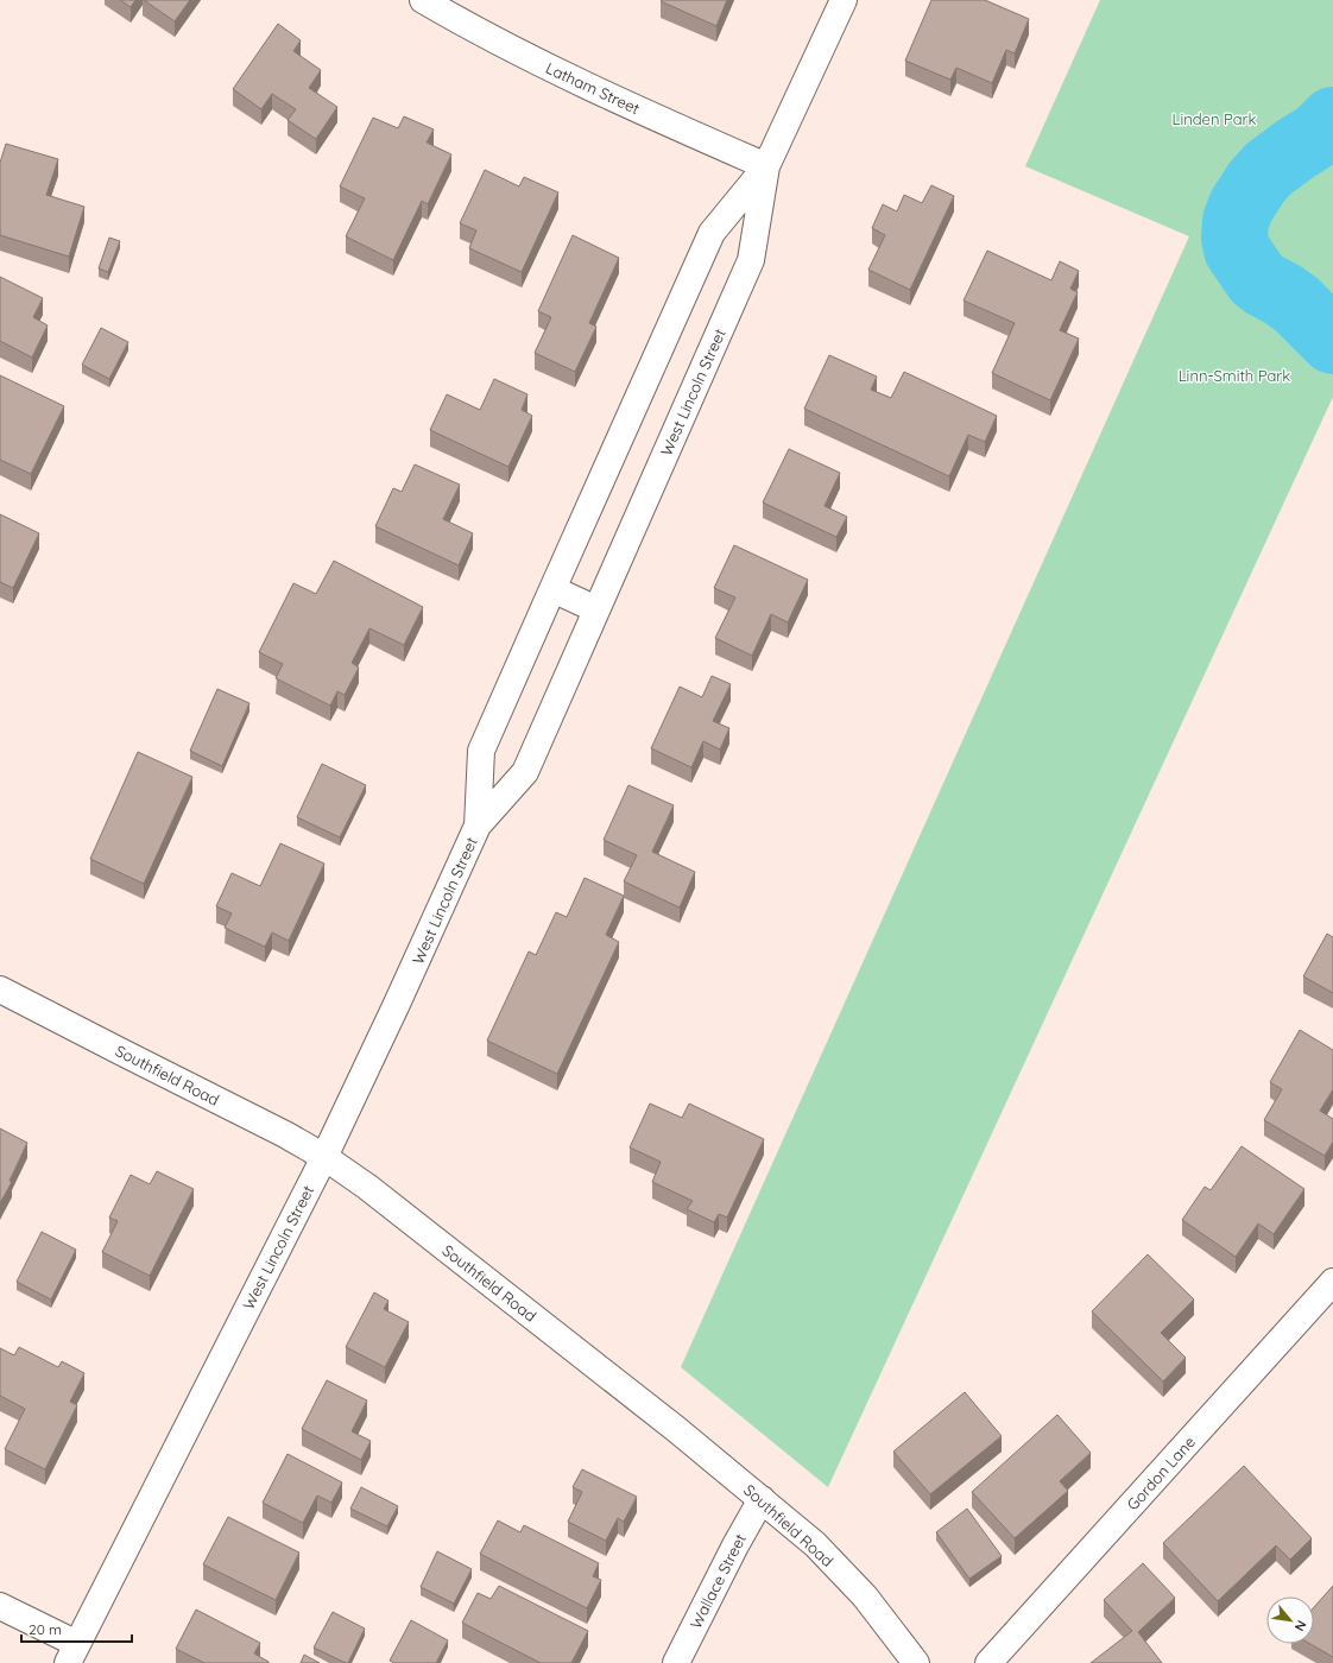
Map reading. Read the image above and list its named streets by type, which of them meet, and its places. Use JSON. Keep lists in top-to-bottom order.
{
  "streets": {
    "street": [
      "Latham Street",
      "West Lincoln Street",
      "Southfield Road",
      "Gordon Lane",
      "Wallace Street"
    ]
  },
  "crossings": [
    ["Latham Street", "West Lincoln Street"],
    ["West Lincoln Street", "Southfield Road"],
    ["Southfield Road", "Wallace Street"]
  ],
  "parks": ["Linden Park", "Linn-Smith Park"],
  "scale_bar": "20 m",
  "north": "bottom right"
}
